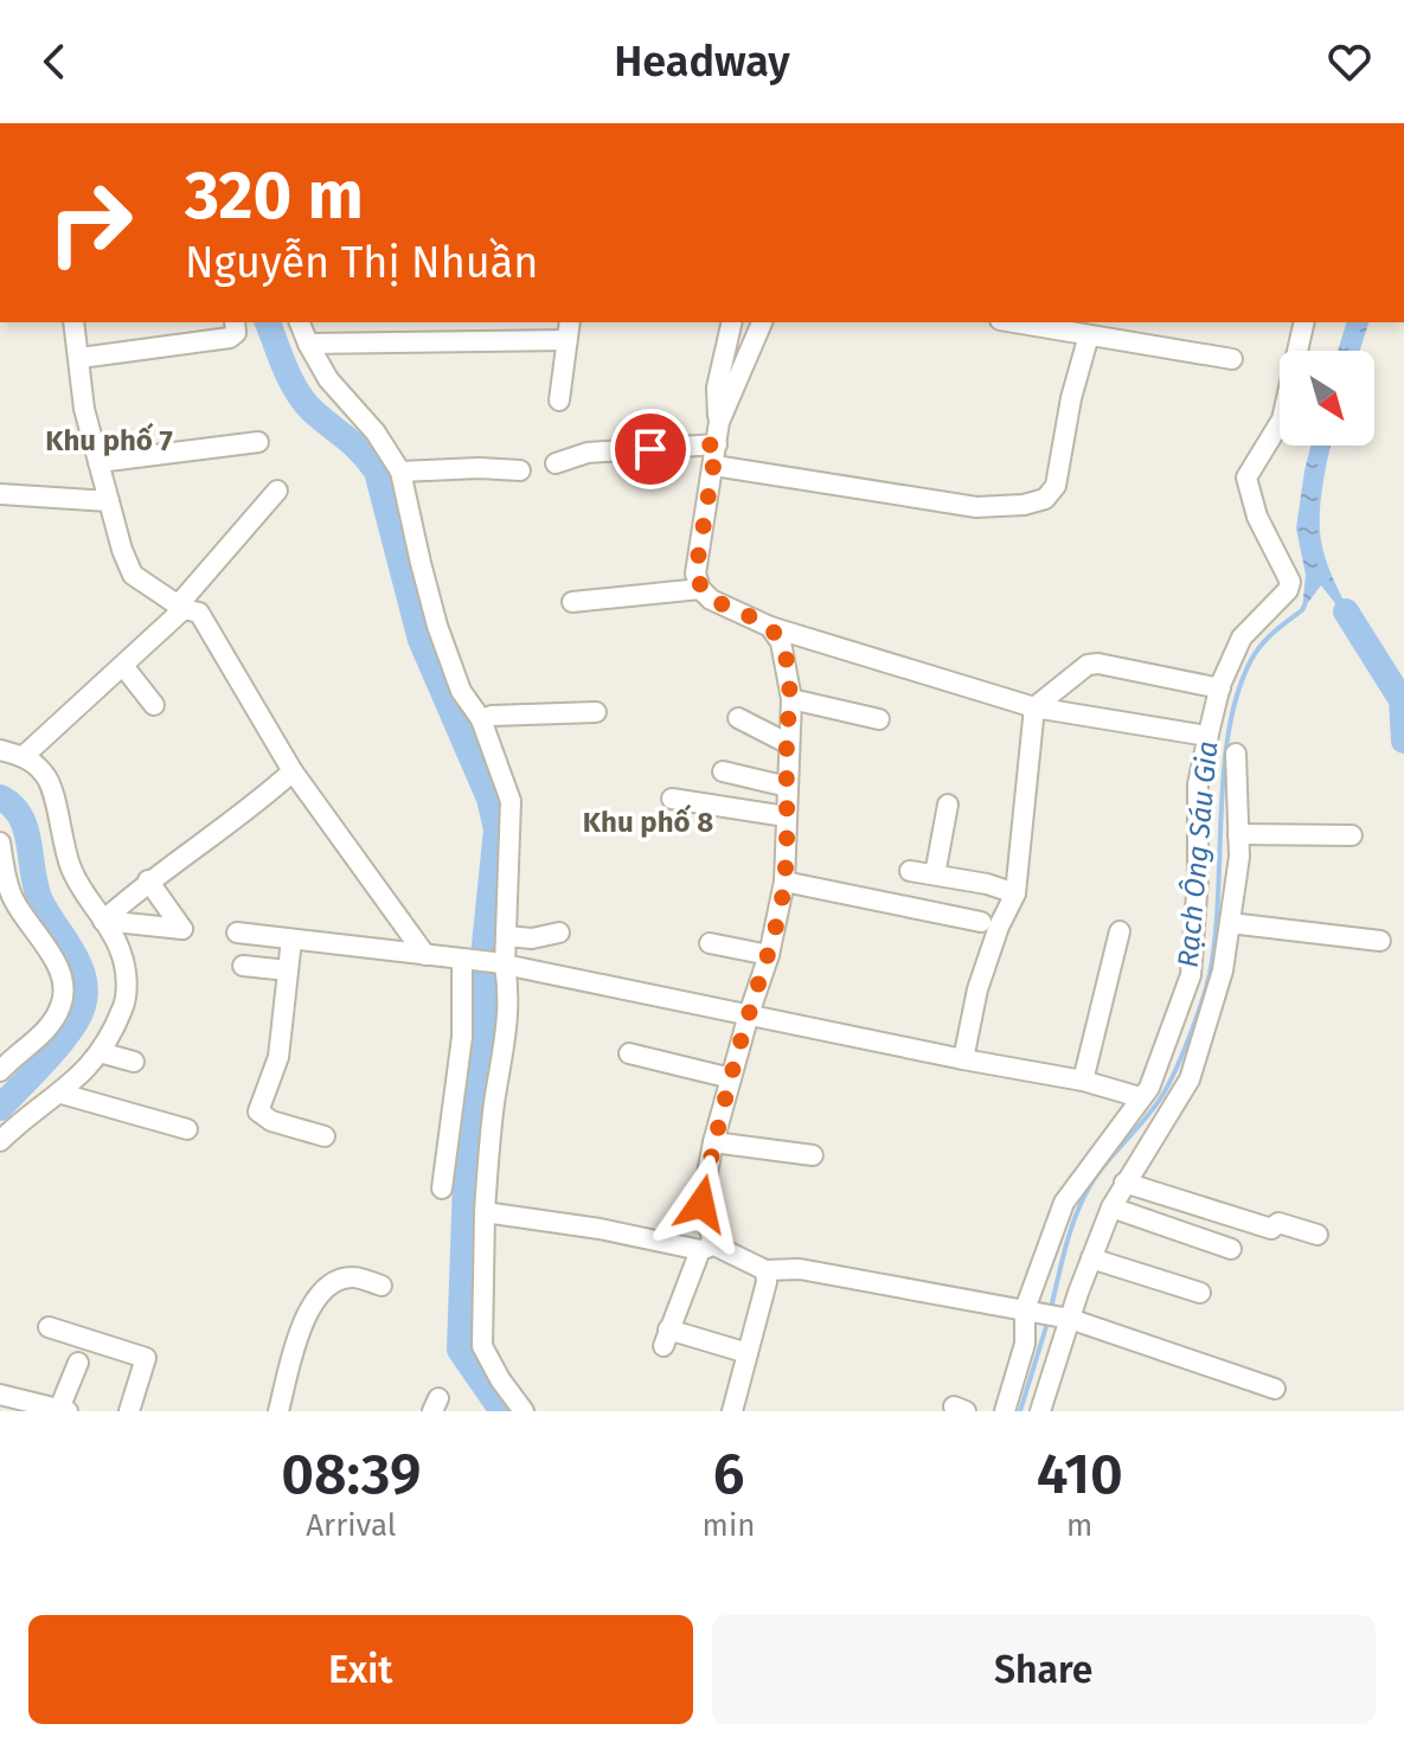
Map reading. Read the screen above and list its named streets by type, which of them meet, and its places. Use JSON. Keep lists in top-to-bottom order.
{
  "districts": ["Khu phố 7", "Khu phố 8"],
  "water": ["Rạch Ông Sáu Gia"],
  "north": "bottom right",
  "page": {
    "header": "Headway",
    "turn": ["320 m", "Nguyễn Thị Nhuần"],
    "eta": [
      "08:39",
      "Arrival",
      "6",
      "min",
      "410",
      "m"
    ],
    "buttons": ["Exit", "Share"]
  }
}
